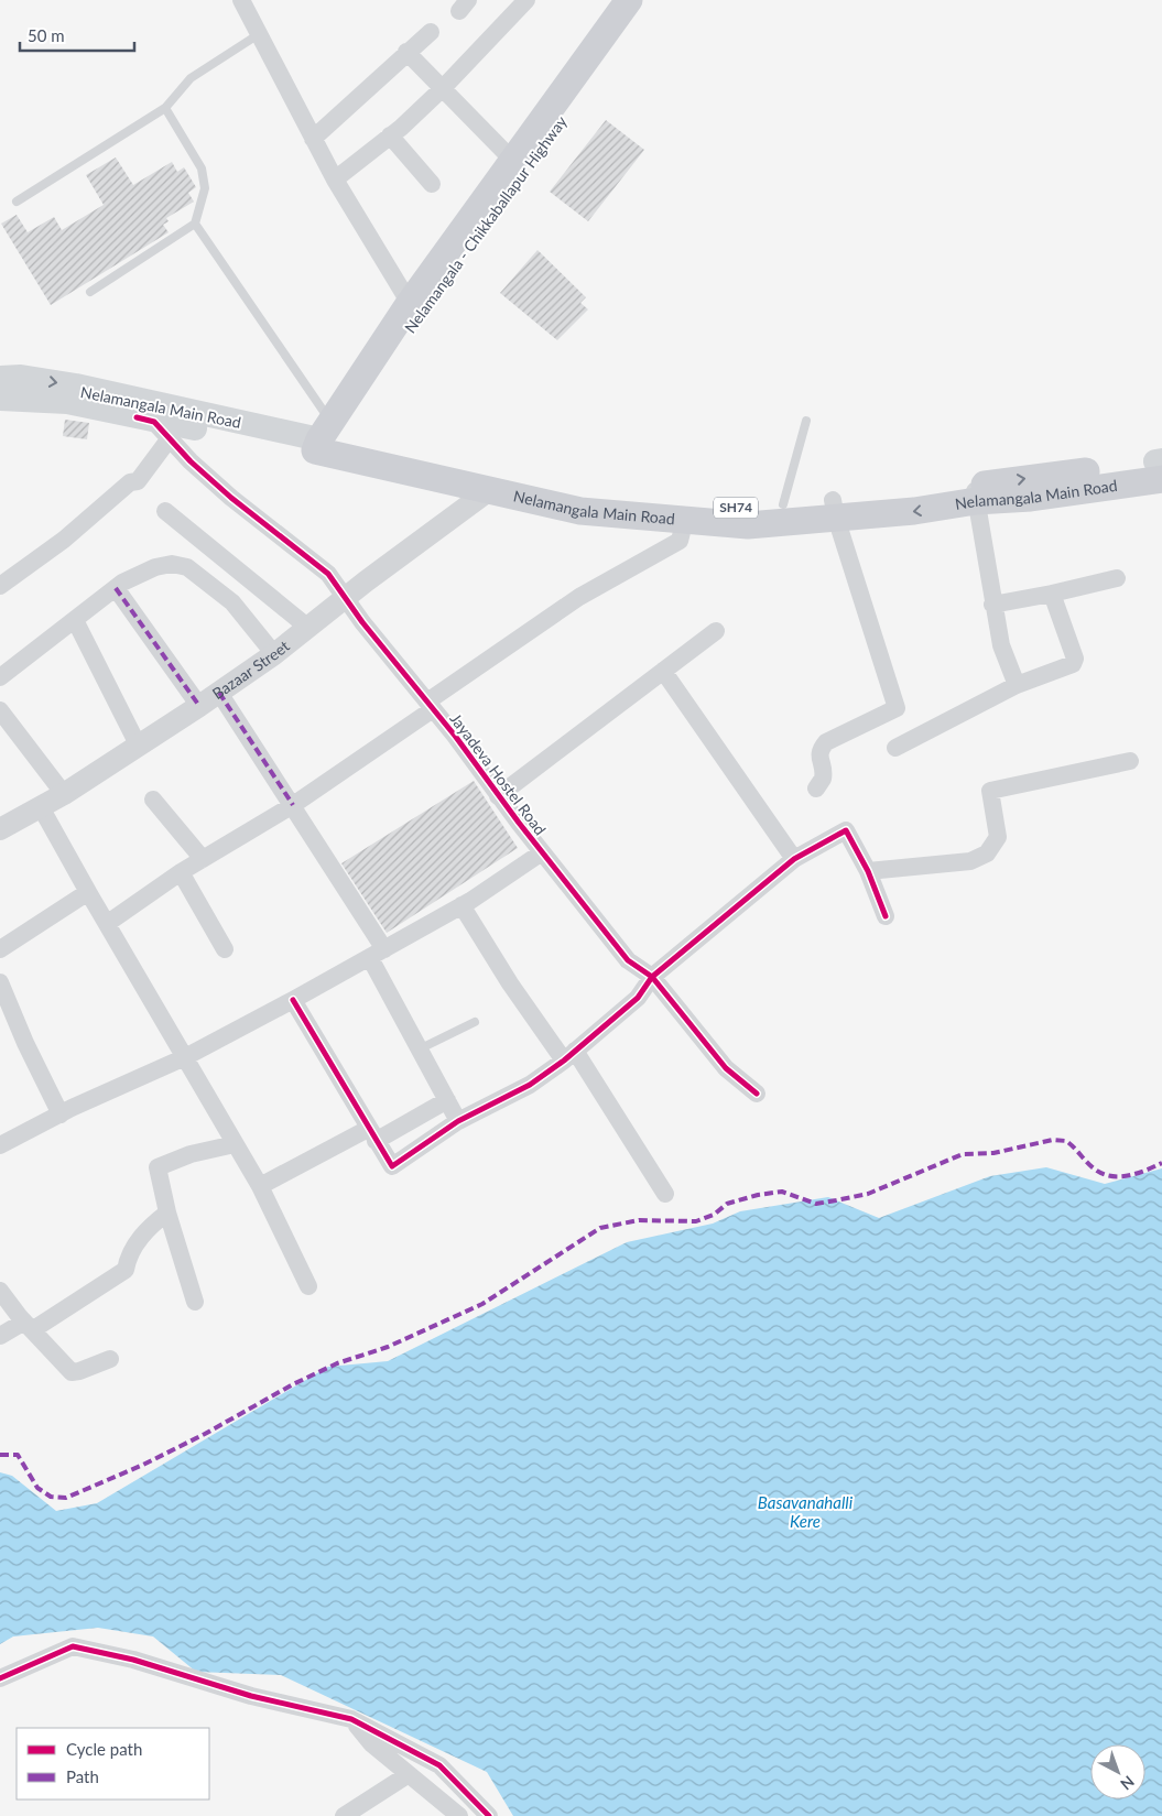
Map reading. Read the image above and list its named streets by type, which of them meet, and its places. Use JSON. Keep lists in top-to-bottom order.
{
  "streets": {
    "main road": ["Nelamangala - Chikkaballapur Highway", "Nelamangala Main Road", "SH74"],
    "street": ["Bazaar Street", "Jayadeva Hostel Road"]
  },
  "crossings": [
    ["Nelamangala - Chikkaballapur Highway", "Nelamangala Main Road"],
    ["Nelamangala - Chikkaballapur Highway", "SH74"],
    ["Nelamangala Main Road", "SH74"],
    ["Nelamangala Main Road", "Bazaar Street"],
    ["Nelamangala Main Road", "Jayadeva Hostel Road"],
    ["Bazaar Street", "Jayadeva Hostel Road"]
  ],
  "water": ["Basavanahalli Kere"],
  "legend": ["Cycle path", "Path"],
  "scale_bar": "50 m",
  "north": "bottom right"
}
